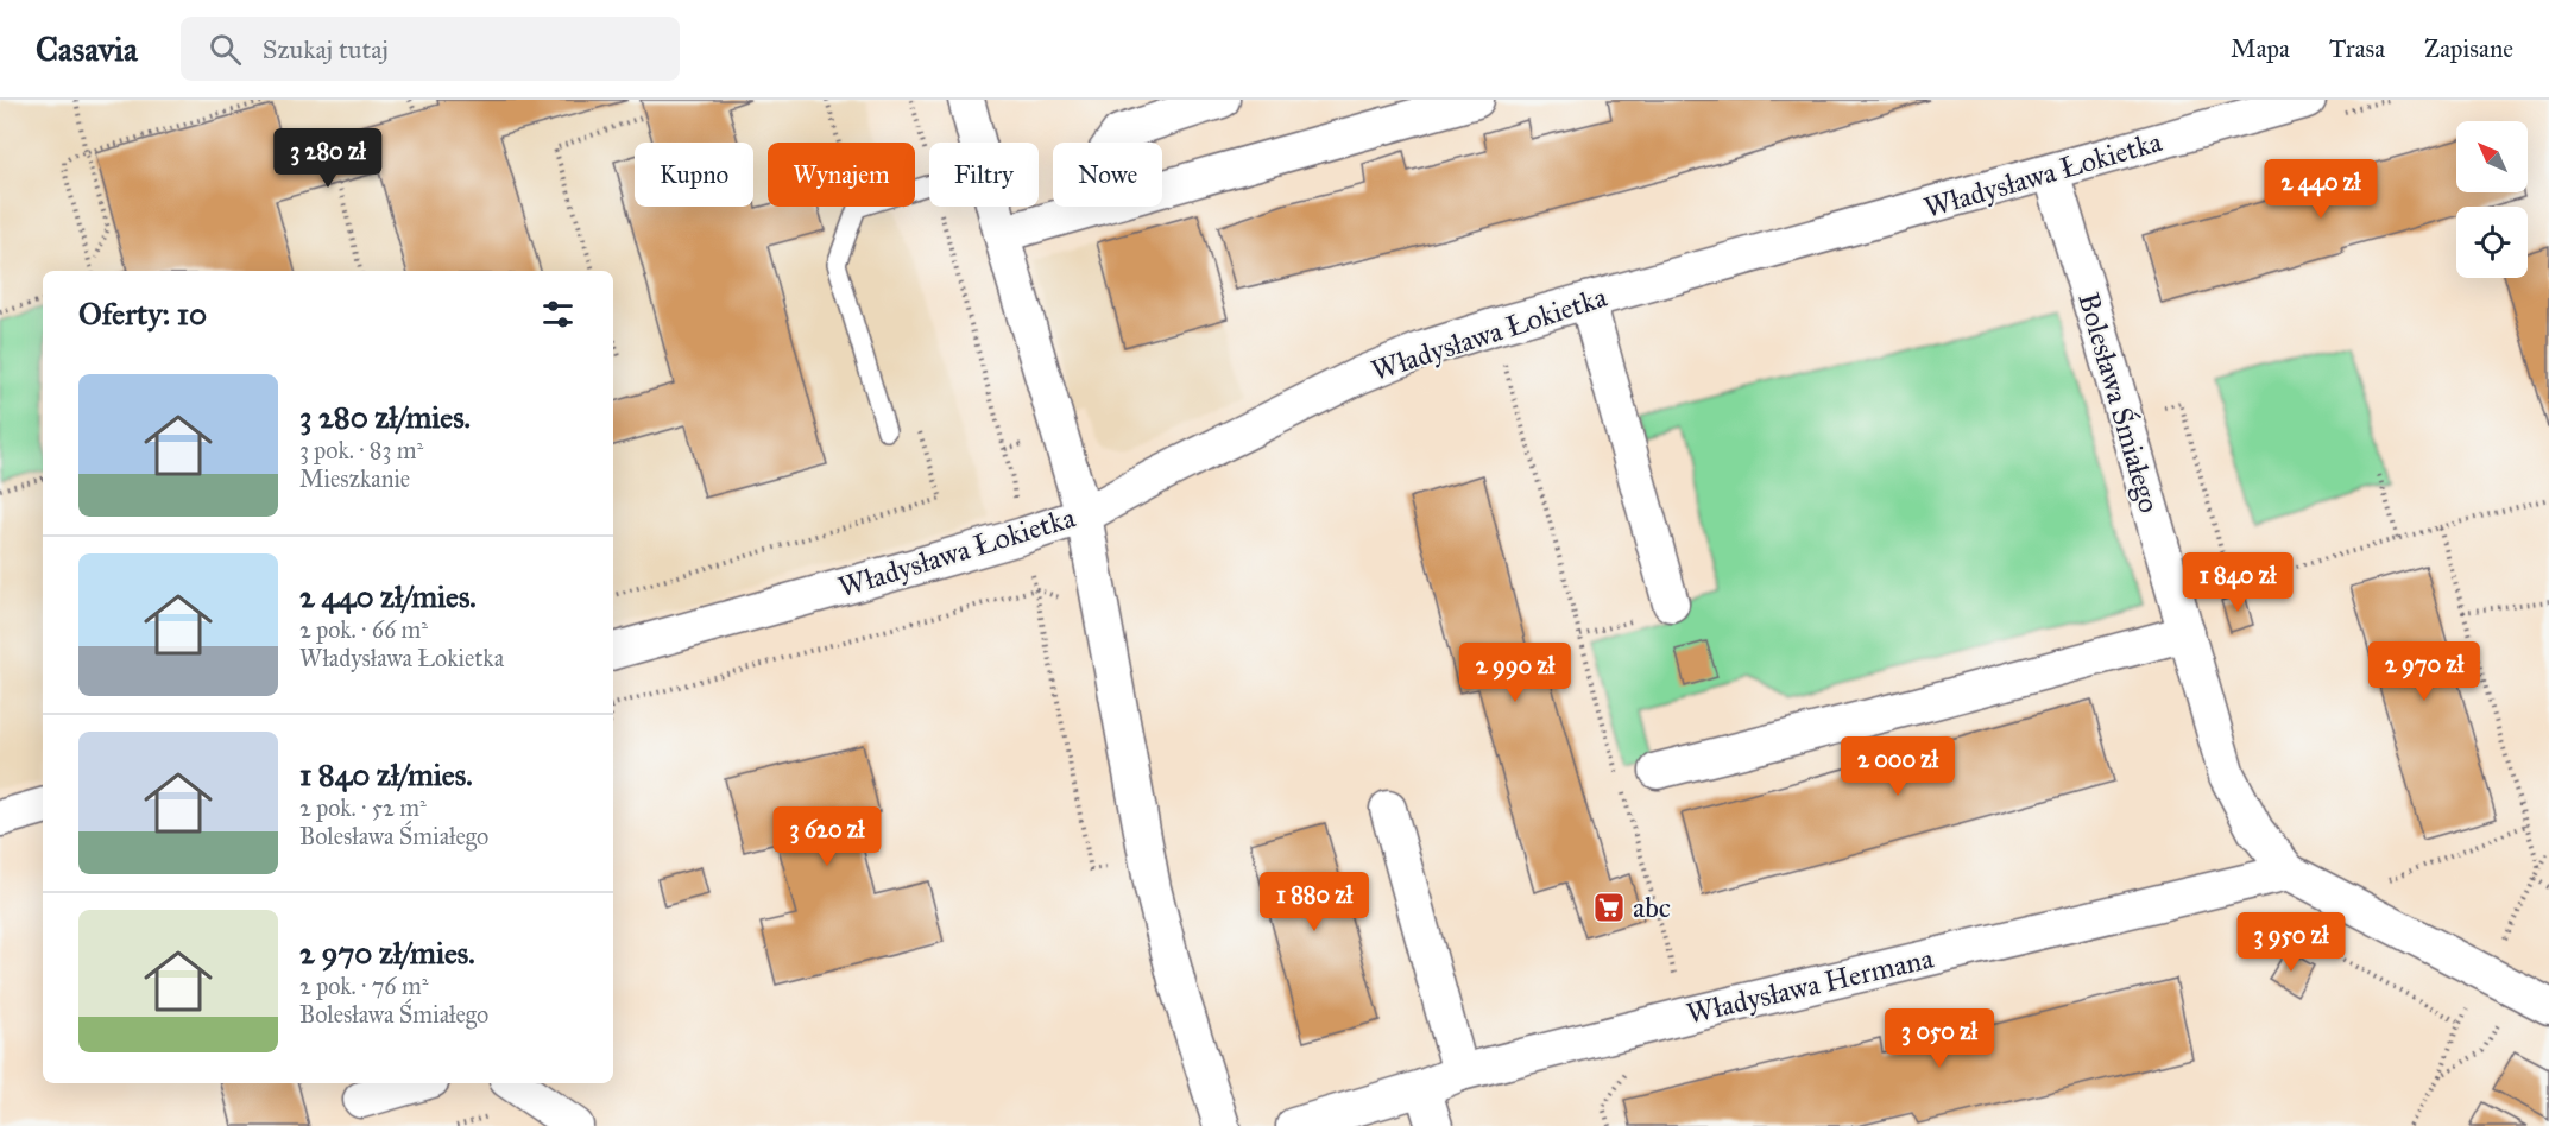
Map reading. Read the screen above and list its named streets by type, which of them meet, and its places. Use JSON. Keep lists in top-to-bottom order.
{
  "streets": {
    "street": ["Władysława Łokietka", "Bolesława Śmiałego", "Władysława Hermana"]
  },
  "crossings": [
    ["Władysława Łokietka", "Bolesława Śmiałego"],
    ["Bolesława Śmiałego", "Władysława Hermana"]
  ],
  "places": {
    "supermarket": ["abc"]
  },
  "north": "top left",
  "page": {
    "header": "Casavia",
    "search": "Szukaj tutaj",
    "nav": ["Mapa", "Trasa", "Zapisane"],
    "price": [
      "3 280 zł",
      "2 440 zł",
      "1 840 zł",
      "2 970 zł",
      "2 990 zł",
      "2 000 zł",
      "3 620 zł",
      "1 880 zł",
      "3 950 zł",
      "3 050 zł"
    ],
    "chip": [
      "Kupno",
      "Wynajem",
      "Filtry",
      "Nowe"
    ],
    "heading": "Oferty: 10",
    "list": [
      {
        "name": "3 280 zł/mies.",
        "note": "3 pok. · 83 m² · Mieszkanie"
      },
      {
        "name": "2 440 zł/mies.",
        "note": "2 pok. · 66 m² · Władysława Łokietka"
      },
      {
        "name": "1 840 zł/mies.",
        "note": "2 pok. · 52 m² · Bolesława Śmiałego"
      },
      {
        "name": "2 970 zł/mies.",
        "note": "2 pok. · 76 m² · Bolesława Śmiałego"
      }
    ]
  }
}
